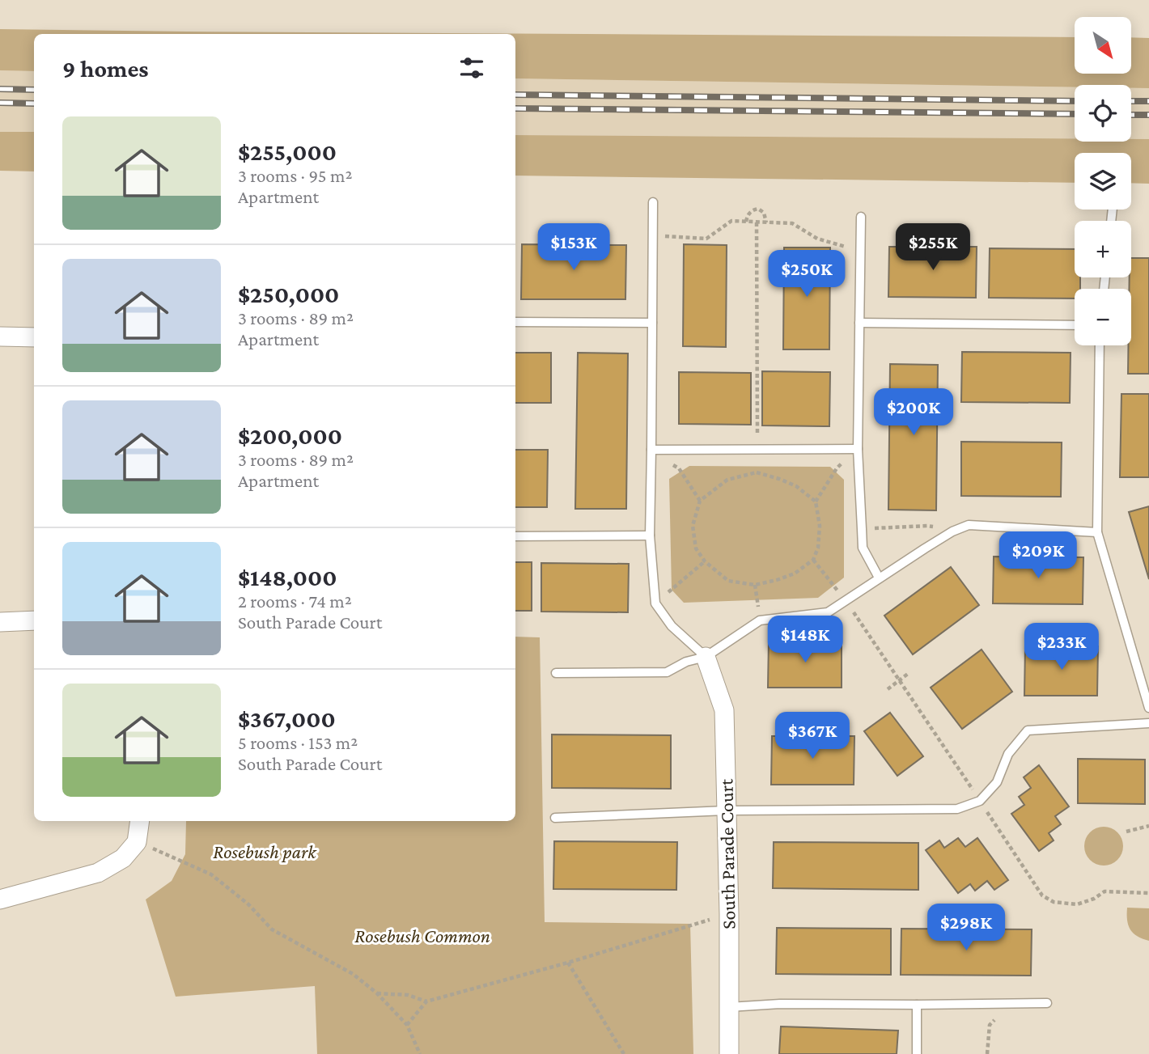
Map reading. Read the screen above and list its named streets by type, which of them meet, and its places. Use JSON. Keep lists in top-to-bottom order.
{
  "streets": {
    "street": ["South Parade Court"]
  },
  "parks": ["Rosebush park", "Rosebush Common"],
  "north": "bottom right",
  "page": {
    "map_buttons": ["+", "−"],
    "heading": "9 homes",
    "list": [
      {
        "name": "$255,000",
        "note": "3 rooms · 95 m² · Apartment"
      },
      {
        "name": "$250,000",
        "note": "3 rooms · 89 m² · Apartment"
      },
      {
        "name": "$200,000",
        "note": "3 rooms · 89 m² · Apartment"
      },
      {
        "name": "$148,000",
        "note": "2 rooms · 74 m² · South Parade Court"
      },
      {
        "name": "$367,000",
        "note": "5 rooms · 153 m² · South Parade Court"
      }
    ],
    "price": [
      "$153K",
      "$255K",
      "$250K",
      "$200K",
      "$209K",
      "$148K",
      "$233K",
      "$367K",
      "$298K"
    ]
  }
}
